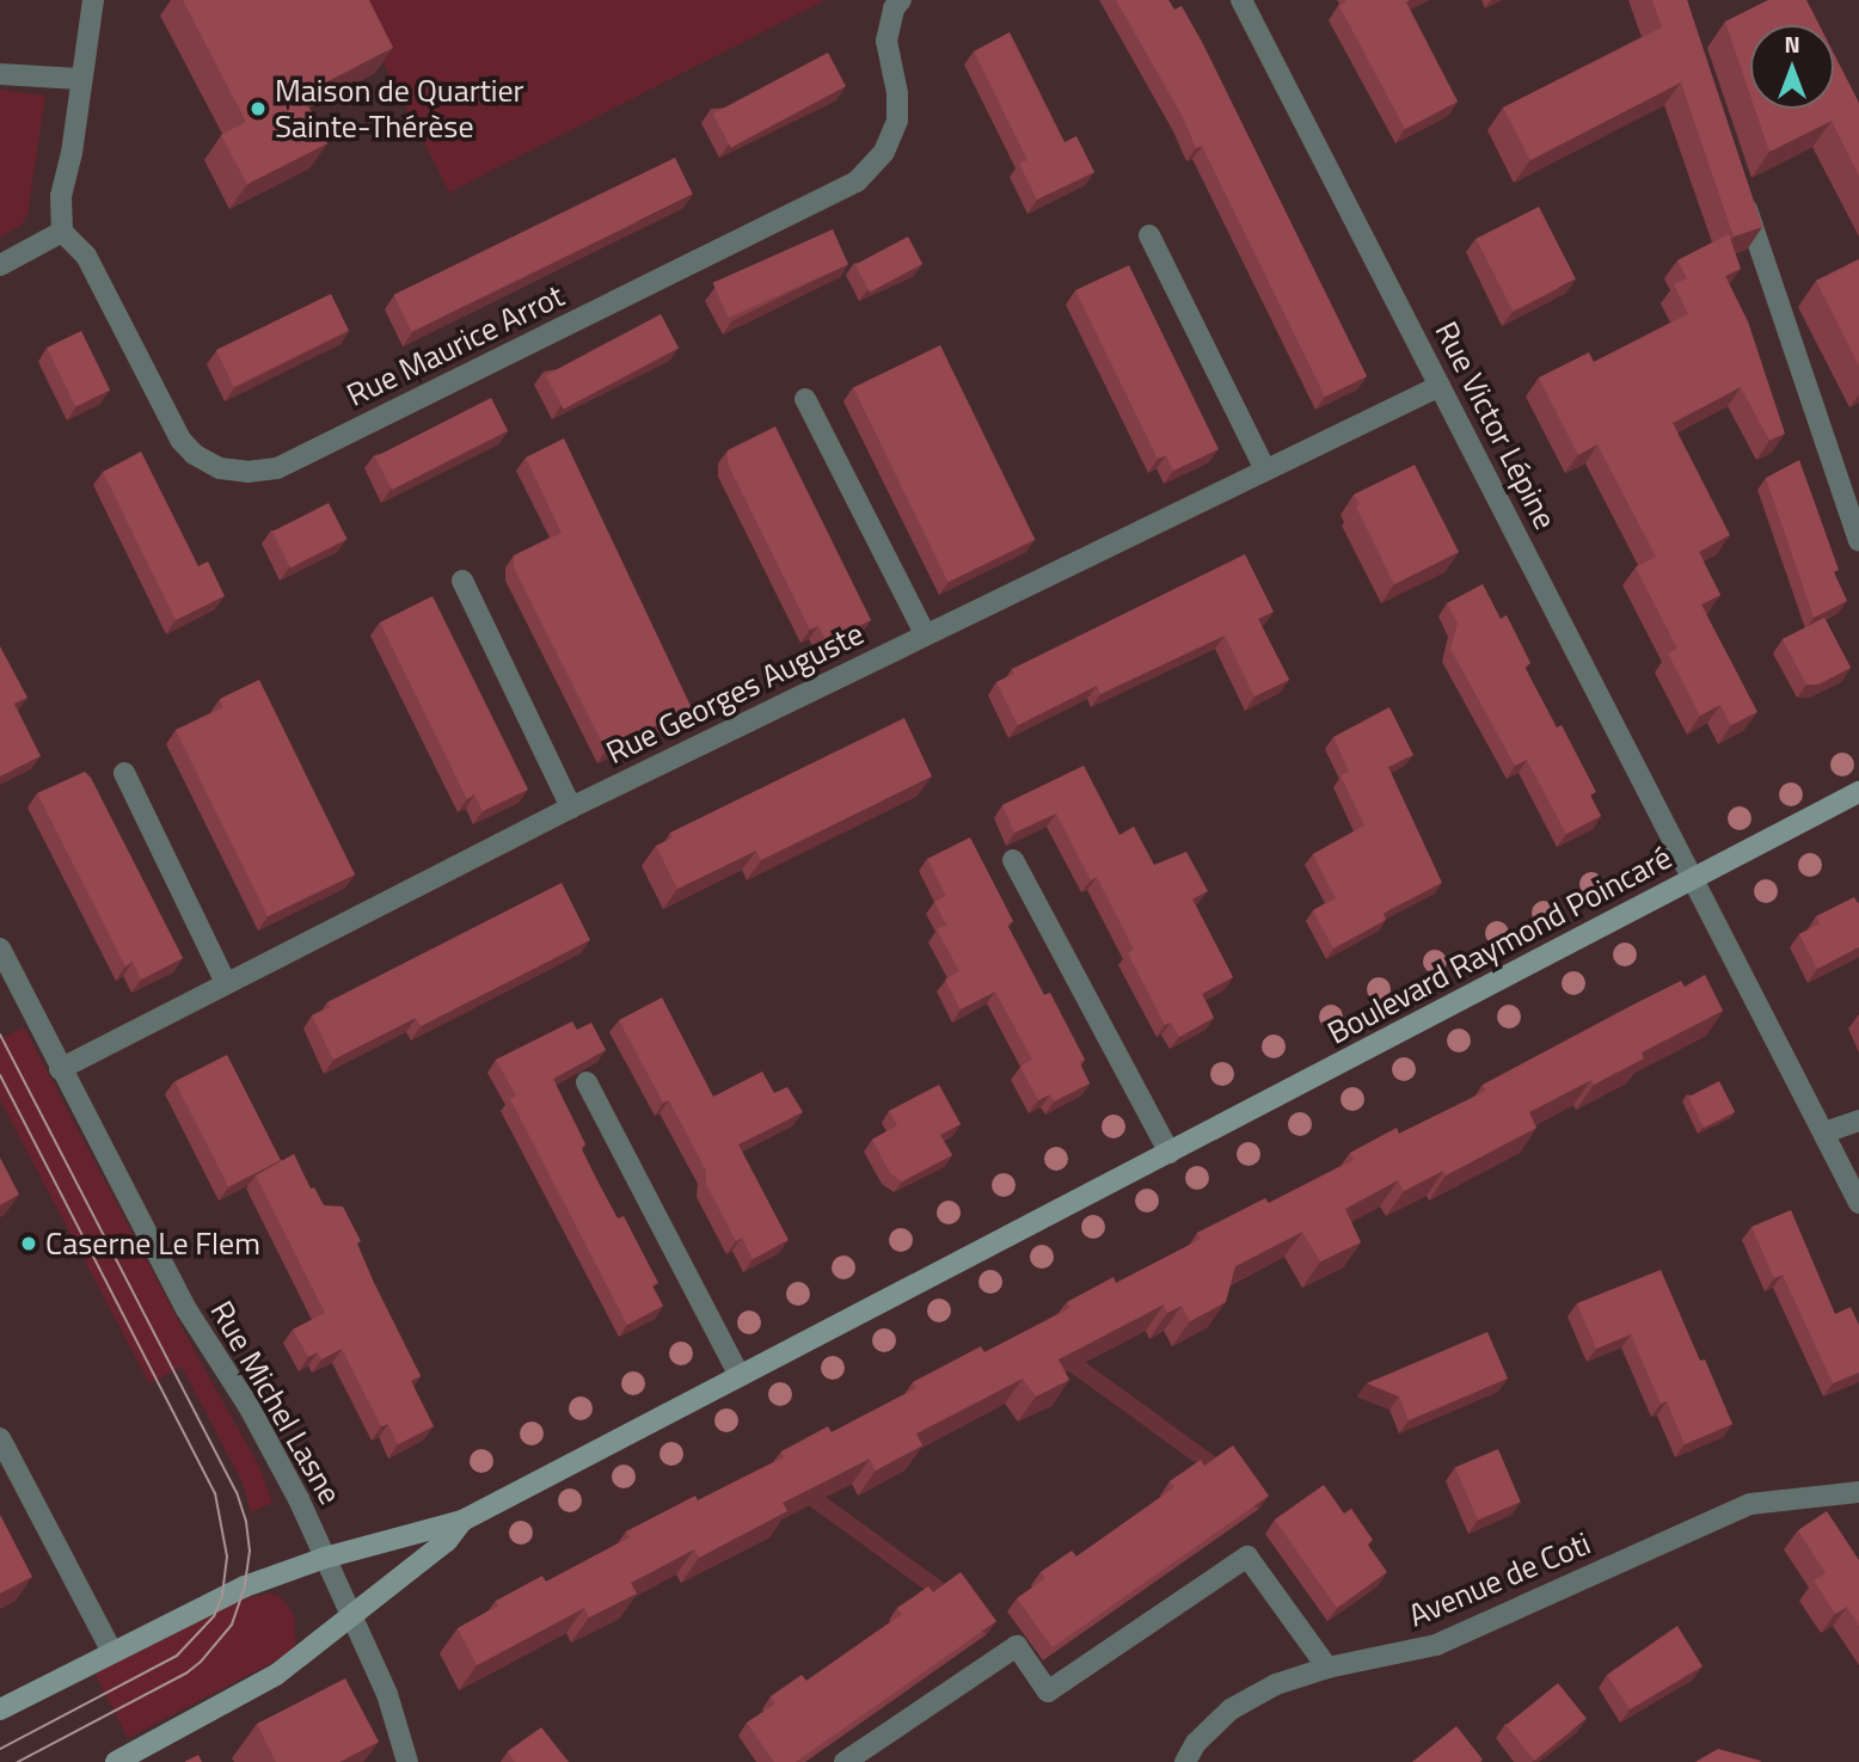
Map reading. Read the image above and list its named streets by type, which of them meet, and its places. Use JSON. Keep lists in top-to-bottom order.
{
  "streets": {
    "main road": ["Boulevard Raymond Poincaré"],
    "street": [
      "Rue Maurice Arrot",
      "Rue Victor Lépine",
      "Rue Georges Auguste",
      "Rue Michel Lasne",
      "Avenue de Coti"
    ]
  },
  "crossings": [
    ["Rue Victor Lépine", "Rue Georges Auguste"],
    ["Rue Victor Lépine", "Boulevard Raymond Poincaré"],
    ["Rue Georges Auguste", "Rue Michel Lasne"],
    ["Boulevard Raymond Poincaré", "Rue Michel Lasne"]
  ],
  "places": ["Maison de Quartier Sainte-Thérèse", "Caserne Le Flem"],
  "north": "top"
}
